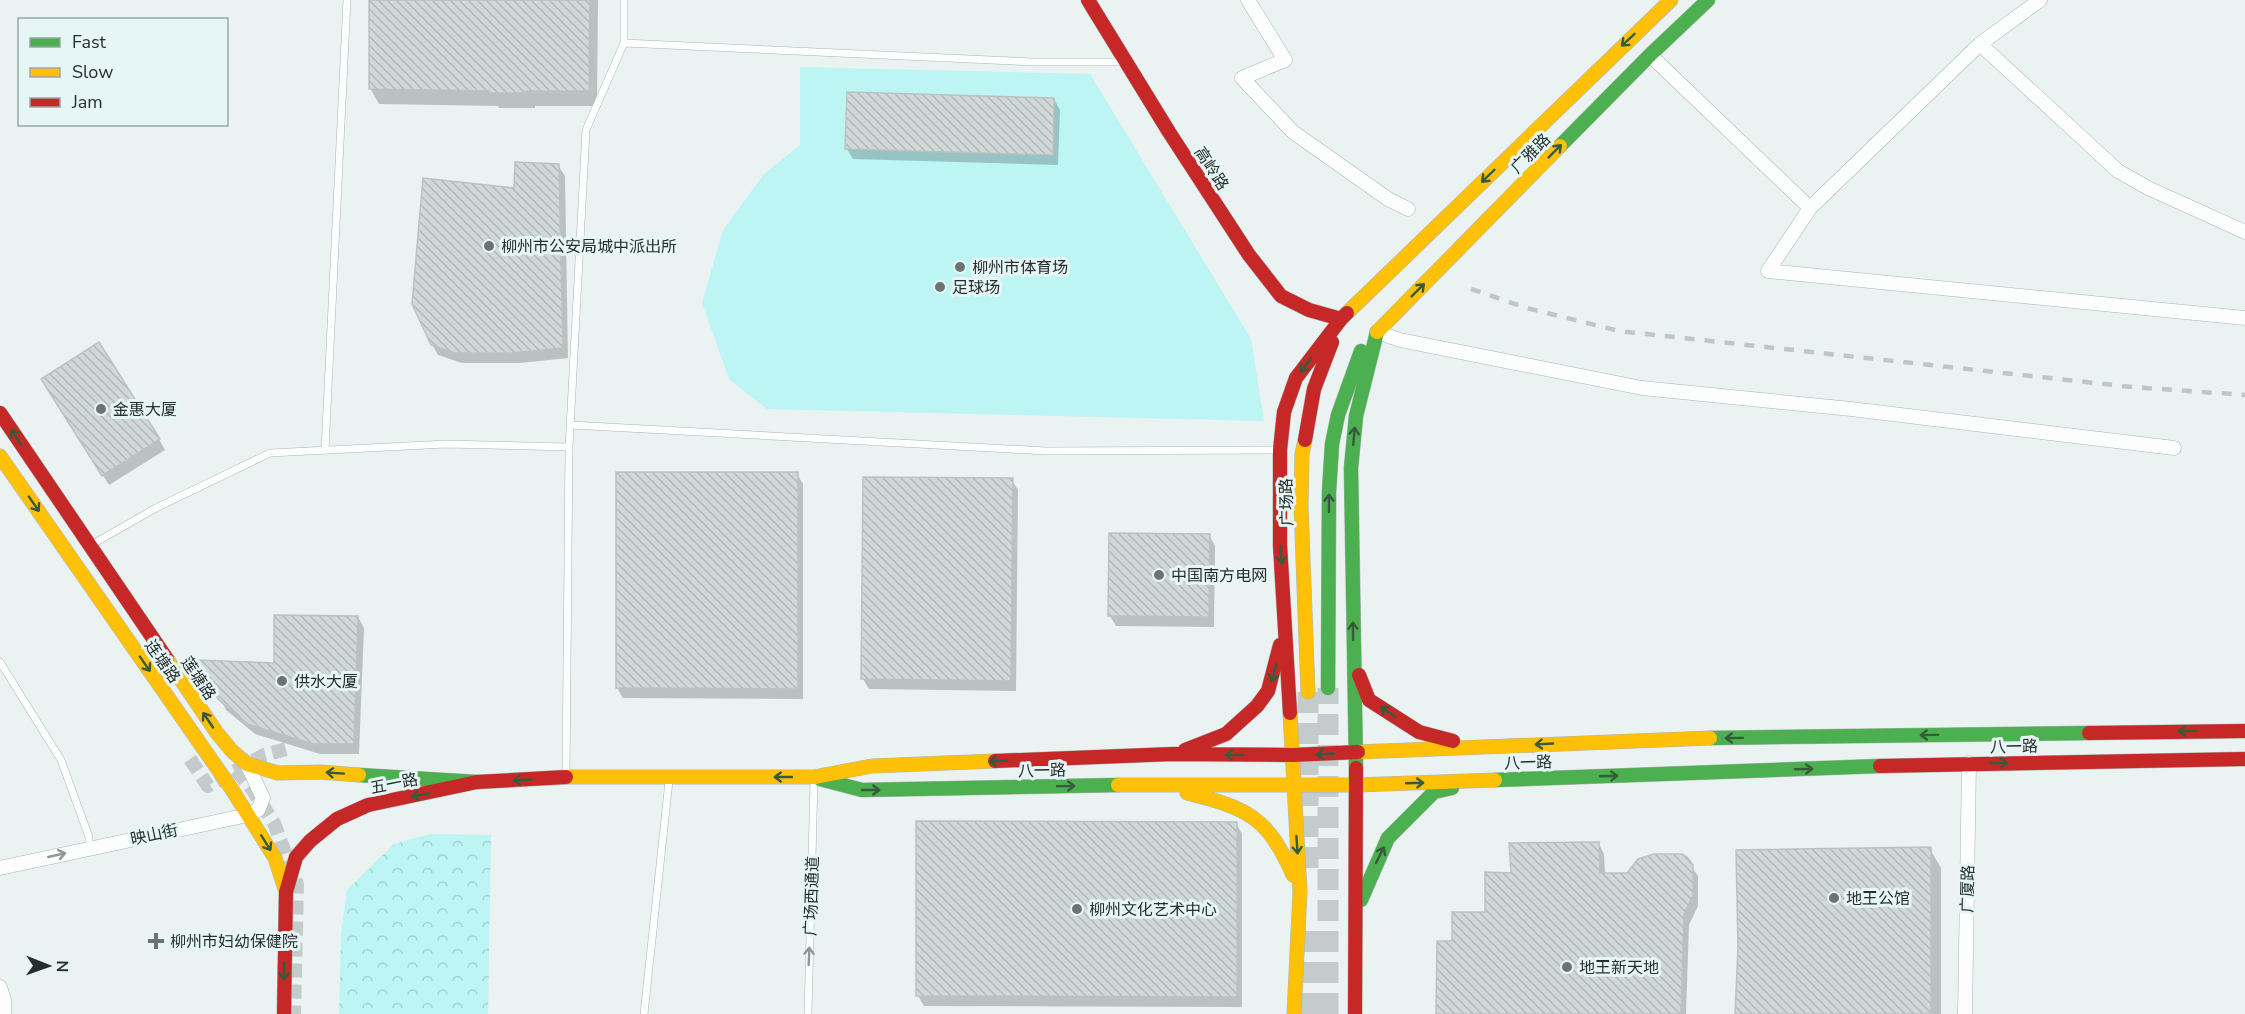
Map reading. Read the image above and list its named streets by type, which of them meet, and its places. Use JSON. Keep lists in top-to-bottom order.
{
  "streets": {
    "main road": [
      "广雅路",
      "高岭路",
      "广场路",
      "连塘路",
      "莲塘路",
      "八一路",
      "五一路"
    ],
    "street": ["映山街", "广厦路"],
    "lane": ["广场西通道"]
  },
  "crossings": [
    ["广雅路", "高岭路"],
    ["广雅路", "广场路"],
    ["高岭路", "广场路"],
    ["连塘路", "五一路"],
    ["连塘路", "映山街"],
    ["莲塘路", "五一路"],
    ["八一路", "五一路"],
    ["八一路", "广厦路"],
    ["八一路", "广场西通道"]
  ],
  "one_way": [
    "连塘路",
    "莲塘路",
    "五一路",
    "映山街",
    "广场西通道"
  ],
  "places": {
    "other": [
      "柳州市公安局城中派出所",
      "柳州市体育场",
      "足球场",
      "金惠大厦",
      "中国南方电网",
      "供水大厦",
      "地王公馆",
      "柳州文化艺术中心",
      "地王新天地"
    ],
    "health": ["柳州市妇幼保健院"]
  },
  "legend": ["Fast", "Slow", "Jam"],
  "north": "right"
}
